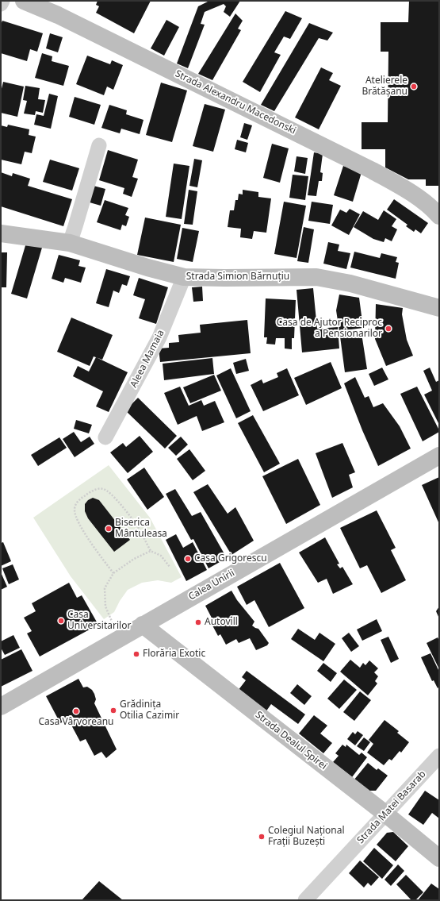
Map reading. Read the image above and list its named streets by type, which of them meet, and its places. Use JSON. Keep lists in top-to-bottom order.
{
  "streets": {
    "main road": [
      "Strada Alexandru Macedonski",
      "Strada Simion Bărnuțiu",
      "Calea Unirii",
      "Strada Dealul Spirei"
    ],
    "street": ["Aleea Mamaia", "Strada Matei Basarab"]
  },
  "crossings": [
    ["Strada Simion Bărnuțiu", "Aleea Mamaia"],
    ["Calea Unirii", "Strada Dealul Spirei"],
    ["Strada Dealul Spirei", "Strada Matei Basarab"]
  ],
  "places": [
    "Atelierele Brătășanu",
    "Casa de Ajutor Reciproc a Pensionarilor",
    "Biserica Mântuleasa",
    "Casa Grigorescu",
    "Casa Universitarilor",
    "Autovill",
    "Florăria Exotic",
    "Grădinița Otilia Cazimir",
    "Casa Vârvoreanu",
    "Colegiul Național Frații Buzești"
  ]
}
